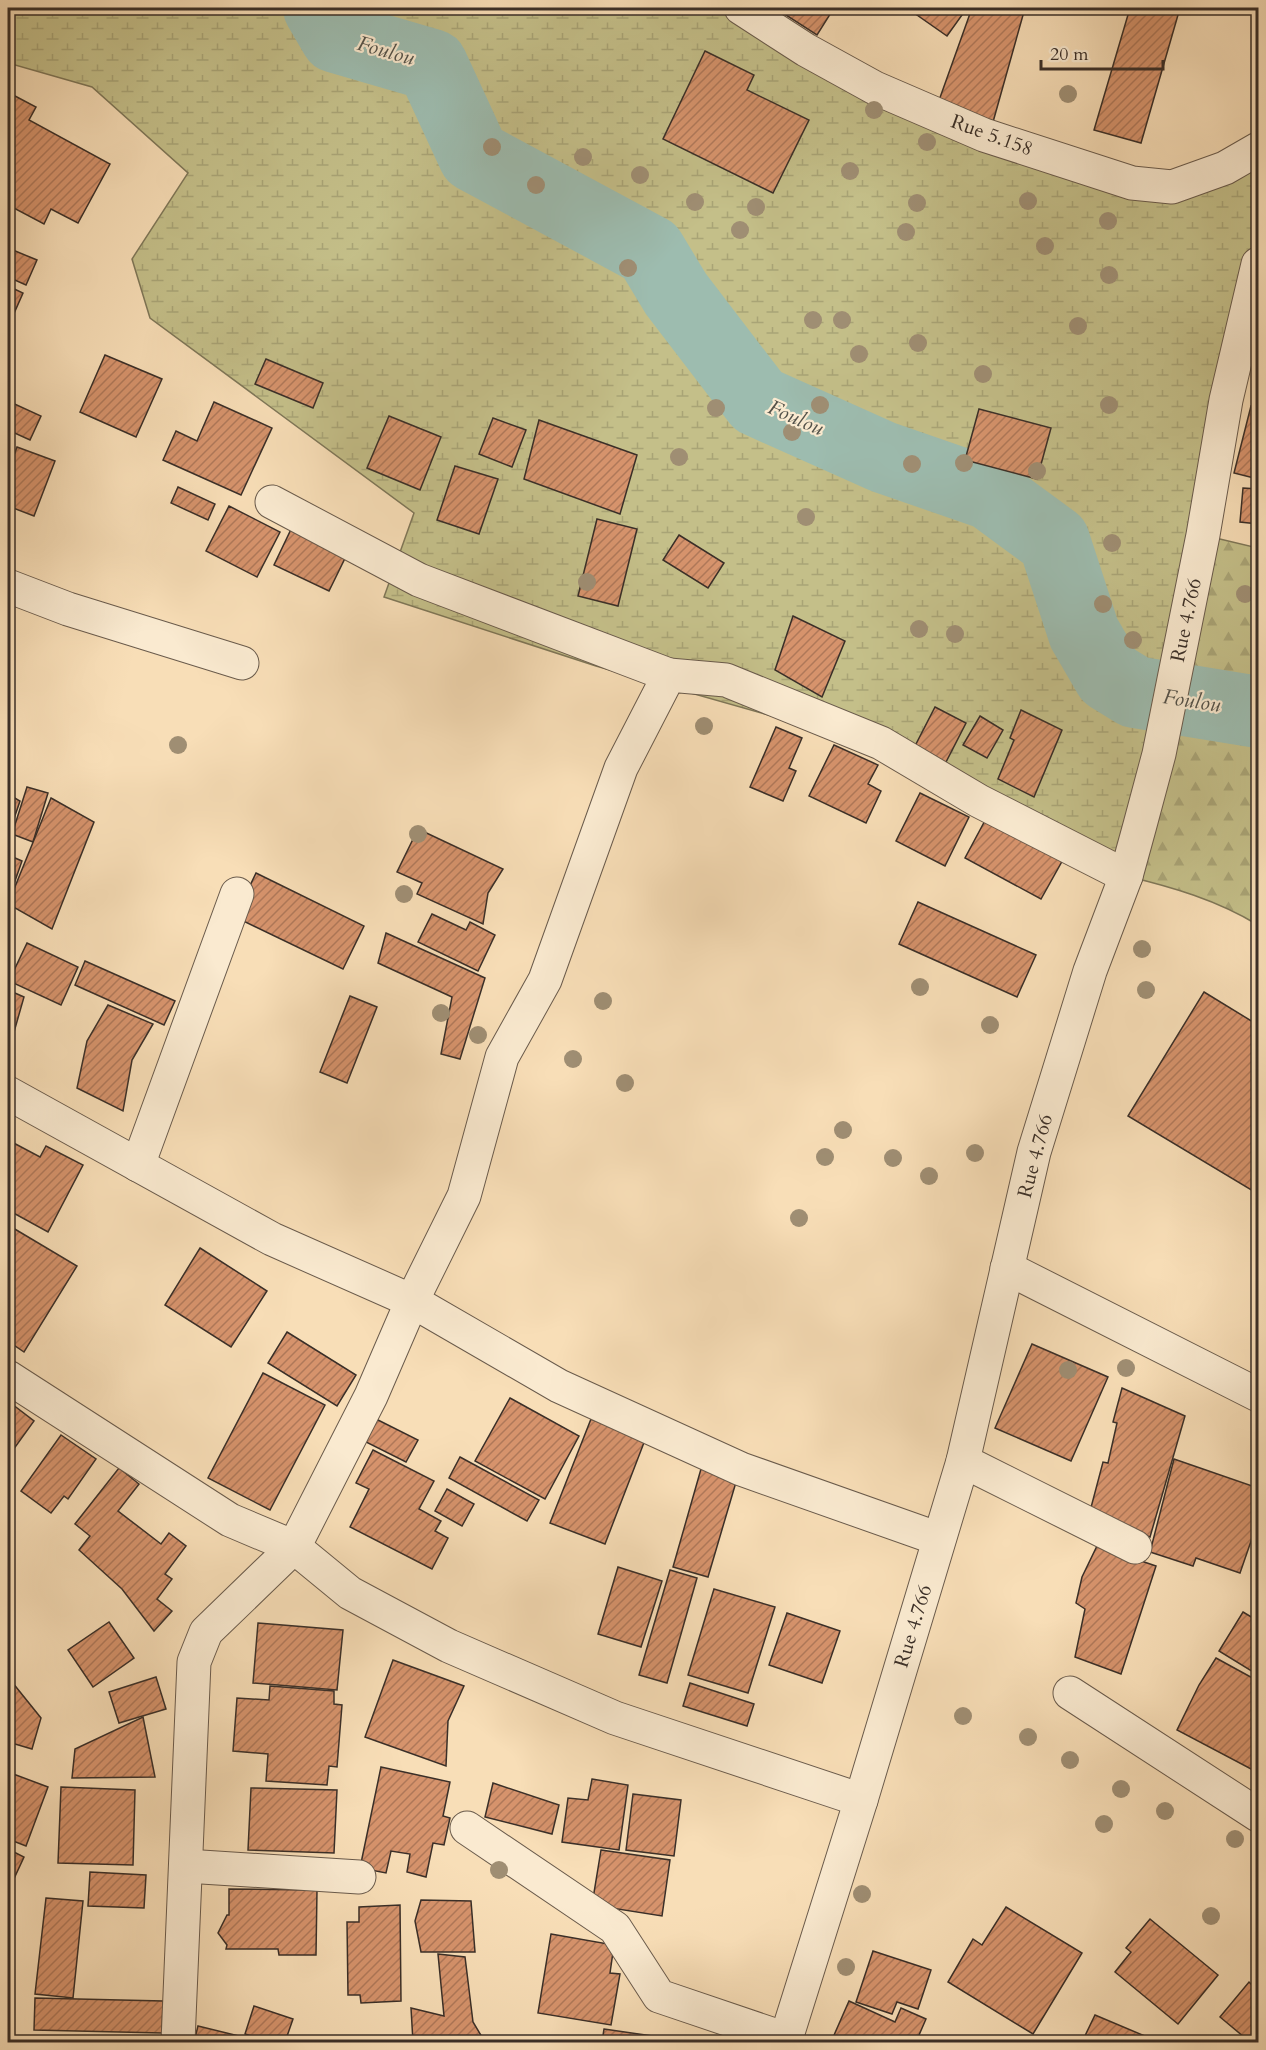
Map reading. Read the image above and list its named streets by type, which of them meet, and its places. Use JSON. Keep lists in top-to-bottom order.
{
  "streets": {
    "street": ["Rue 5.158", "Rue 4.766"]
  },
  "water": ["Foulou"],
  "scale_bar": "20 m"
}
